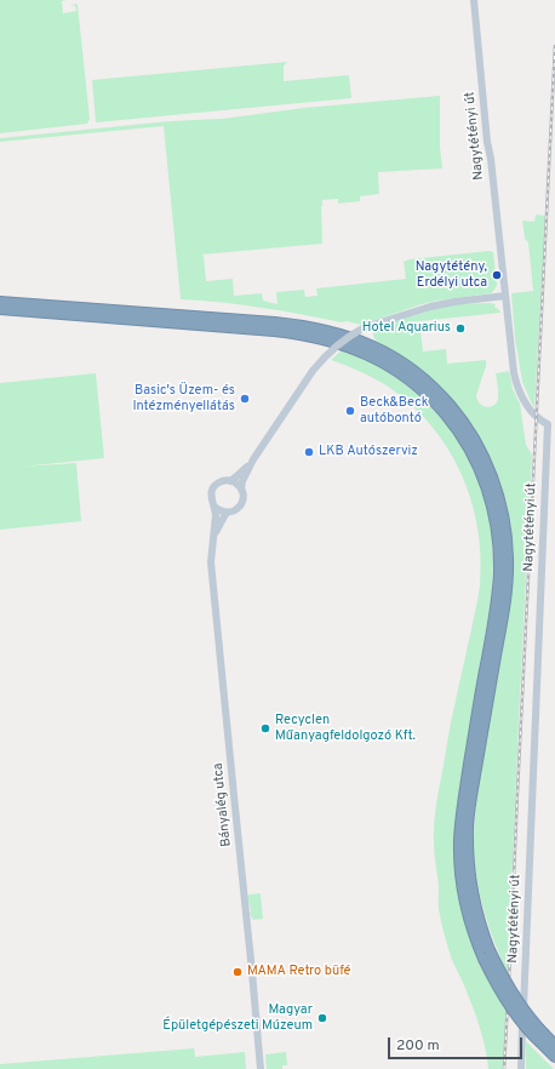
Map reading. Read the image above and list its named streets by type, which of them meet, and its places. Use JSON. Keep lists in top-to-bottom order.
{
  "streets": {
    "street": ["Nagytétényi út", "Bányalég utca"]
  },
  "places": [
    "Nagytétény, Erdélyi utca",
    "Hotel Aquarius",
    "Basic's Üzem- és Intézményellátás",
    "Beck&Beck autóbontó",
    "LKB Autószerviz",
    "Recyclen Műanyagfeldolgozó Kft.",
    "MAMA Retro büfé",
    "Magyar Épületgépészeti Múzeum"
  ],
  "scale_bar": "200 m"
}
